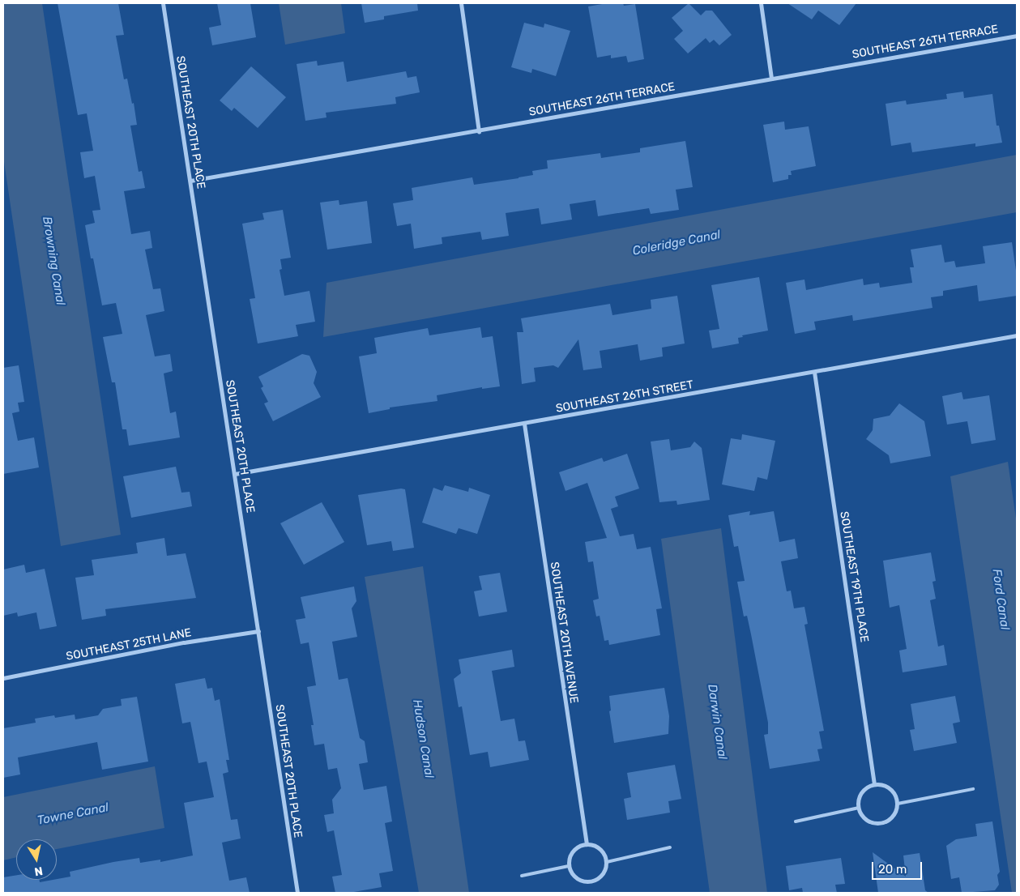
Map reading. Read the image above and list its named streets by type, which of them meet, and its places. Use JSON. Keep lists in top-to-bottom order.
{
  "streets": {
    "street": [
      "SOUTHEAST 26TH TERRACE",
      "SOUTHEAST 20TH PLACE",
      "SOUTHEAST 26TH STREET",
      "SOUTHEAST 19TH PLACE",
      "SOUTHEAST 20TH AVENUE",
      "SOUTHEAST 25TH LANE"
    ]
  },
  "crossings": [
    ["SOUTHEAST 26TH TERRACE", "SOUTHEAST 20TH PLACE"],
    ["SOUTHEAST 20TH PLACE", "SOUTHEAST 26TH STREET"],
    ["SOUTHEAST 20TH PLACE", "SOUTHEAST 25TH LANE"],
    ["SOUTHEAST 26TH STREET", "SOUTHEAST 19TH PLACE"],
    ["SOUTHEAST 26TH STREET", "SOUTHEAST 20TH AVENUE"]
  ],
  "water": [
    "Coleridge Canal",
    "Browning Canal",
    "Ford Canal",
    "Darwin Canal",
    "Hudson Canal",
    "Towne Canal"
  ],
  "scale_bar": "20 m",
  "north": "bottom"
}
